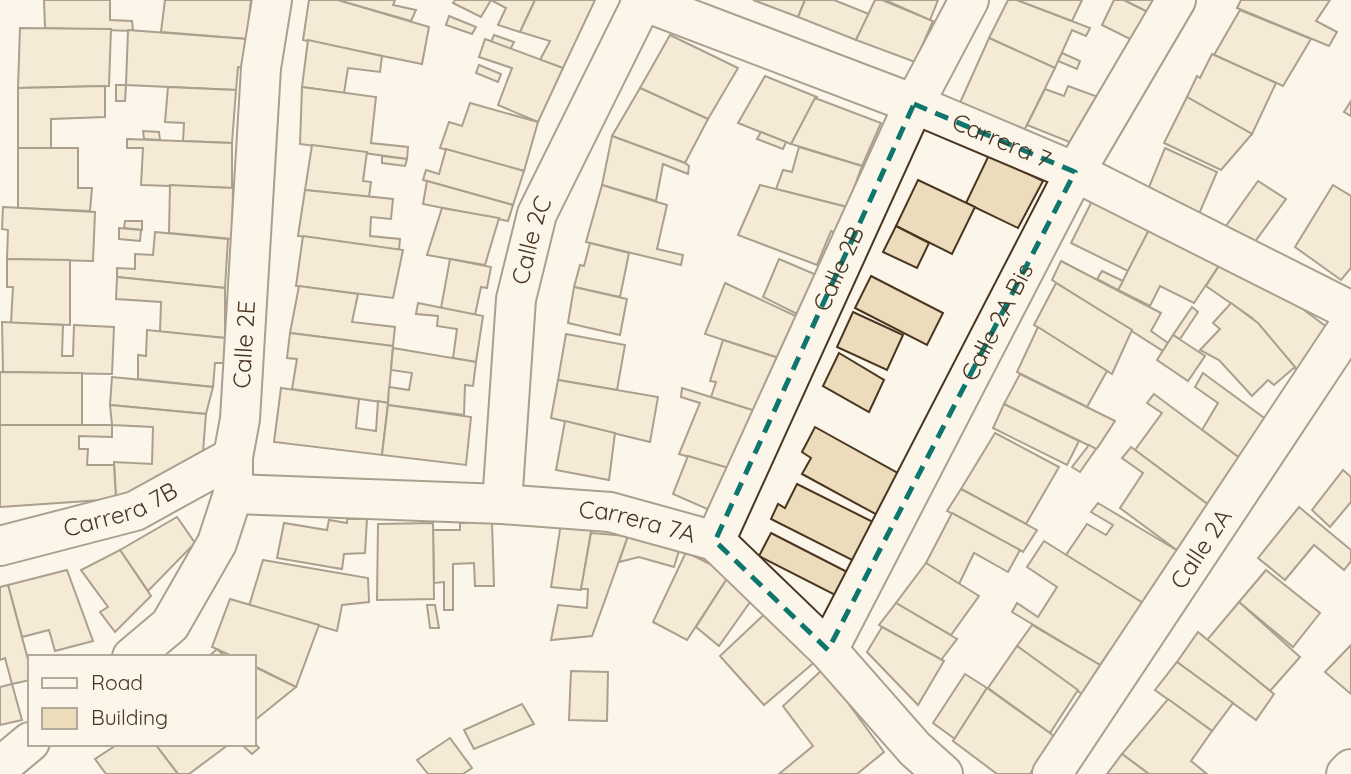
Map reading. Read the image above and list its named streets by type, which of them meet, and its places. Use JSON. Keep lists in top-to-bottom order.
{
  "streets": {
    "street": [
      "Carrera 7",
      "Calle 2C",
      "Calle 2B",
      "Calle 2A Bis",
      "Calle 2E",
      "Carrera 7B",
      "Carrera 7A",
      "Calle 2A"
    ]
  },
  "crossings": [
    ["Carrera 7", "Calle 2C"],
    ["Carrera 7", "Calle 2B"],
    ["Carrera 7", "Calle 2A Bis"],
    ["Calle 2C", "Carrera 7A"],
    ["Calle 2B", "Carrera 7A"],
    ["Calle 2A Bis", "Carrera 7A"],
    ["Calle 2E", "Carrera 7B"],
    ["Calle 2E", "Carrera 7A"]
  ],
  "legend": ["Road", "Building"]
}
